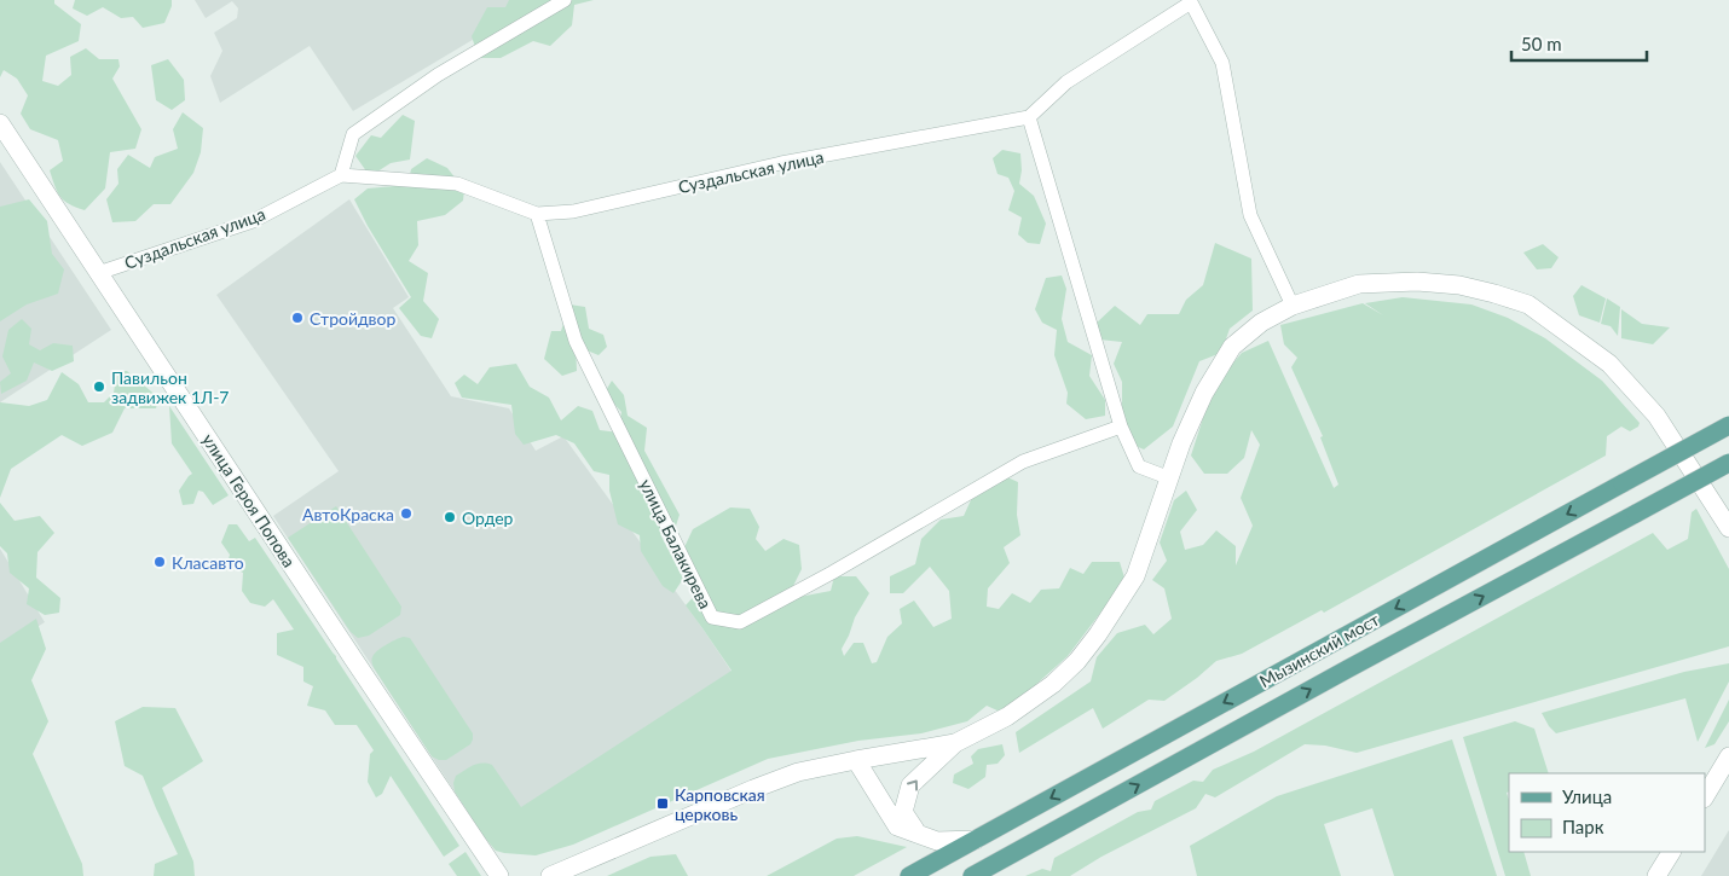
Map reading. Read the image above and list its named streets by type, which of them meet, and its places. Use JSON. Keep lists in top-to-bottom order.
{
  "streets": {
    "main road": ["Мызинский мост"],
    "street": ["Суздальская улица", "улица Героя Попова", "улица Балакирева"]
  },
  "crossings": [
    ["Суздальская улица", "улица Героя Попова"],
    ["Суздальская улица", "улица Балакирева"]
  ],
  "places": {
    "other": [
      "Стройдвор",
      "Павильон задвижек 1Л-7",
      "АвтоКраска",
      "Ордер",
      "Класавто"
    ],
    "transit": ["Карповская церковь"]
  },
  "legend": ["Улица", "Парк"],
  "scale_bar": "50 m"
}
